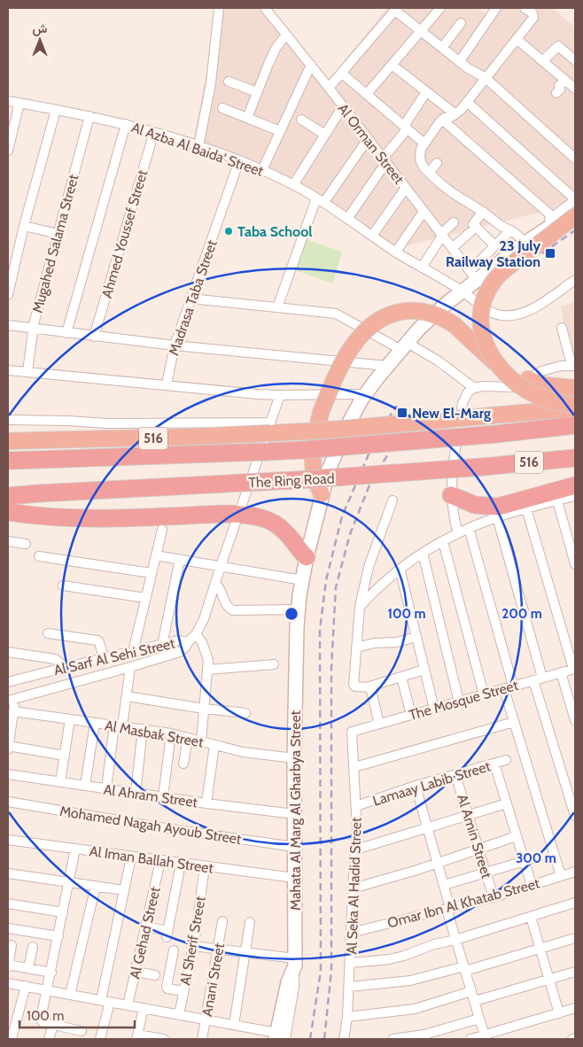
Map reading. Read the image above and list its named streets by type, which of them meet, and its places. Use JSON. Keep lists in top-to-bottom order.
{
  "streets": {
    "highway": ["516", "The Ring Road"],
    "main road": ["Mahata Al Marg Al Gharbya Street"],
    "street": [
      "Al Orman Street",
      "Al Azba Al Baida' Street",
      "Ahmed Youssef Street",
      "Mugahed Salama Street",
      "Madrasa Taba Street",
      "Al Sarf Al Sehi Street",
      "The Mosque Street",
      "Al Masbak Street",
      "Lamaay Labib Street",
      "Al Ahram Street",
      "Mohamed Nagah Ayoub Street",
      "Al Amin Street",
      "Al Iman Ballah Street",
      "Al Seka Al Hadid Street",
      "Omar Ibn Al Khatab Street",
      "Al Gehad Street",
      "Al Sherif Street",
      "Anani Street"
    ]
  },
  "crossings": [
    ["Al Orman Street", "Mahata Al Marg Al Gharbya Street"],
    ["Al Azba Al Baida' Street", "Ahmed Youssef Street"],
    ["Al Azba Al Baida' Street", "Mugahed Salama Street"],
    ["Al Azba Al Baida' Street", "Madrasa Taba Street"],
    ["Al Azba Al Baida' Street", "Mahata Al Marg Al Gharbya Street"],
    ["The Mosque Street", "Al Seka Al Hadid Street"],
    ["Al Masbak Street", "Mahata Al Marg Al Gharbya Street"],
    ["Lamaay Labib Street", "Al Amin Street"],
    ["Lamaay Labib Street", "Al Seka Al Hadid Street"],
    ["Al Ahram Street", "Mahata Al Marg Al Gharbya Street"],
    ["Mahata Al Marg Al Gharbya Street", "Mohamed Nagah Ayoub Street"],
    ["Mahata Al Marg Al Gharbya Street", "Al Iman Ballah Street"],
    ["Al Amin Street", "Omar Ibn Al Khatab Street"],
    ["Al Iman Ballah Street", "Al Gehad Street"],
    ["Al Iman Ballah Street", "Al Sherif Street"],
    ["Al Seka Al Hadid Street", "Omar Ibn Al Khatab Street"]
  ],
  "places": {
    "other": ["Taba School"],
    "transit": ["23 July Railway Station", "New El-Marg"]
  },
  "scale_bar": "100 m",
  "north": "top",
  "rings": ["100 m", "200 m", "300 m"]
}
